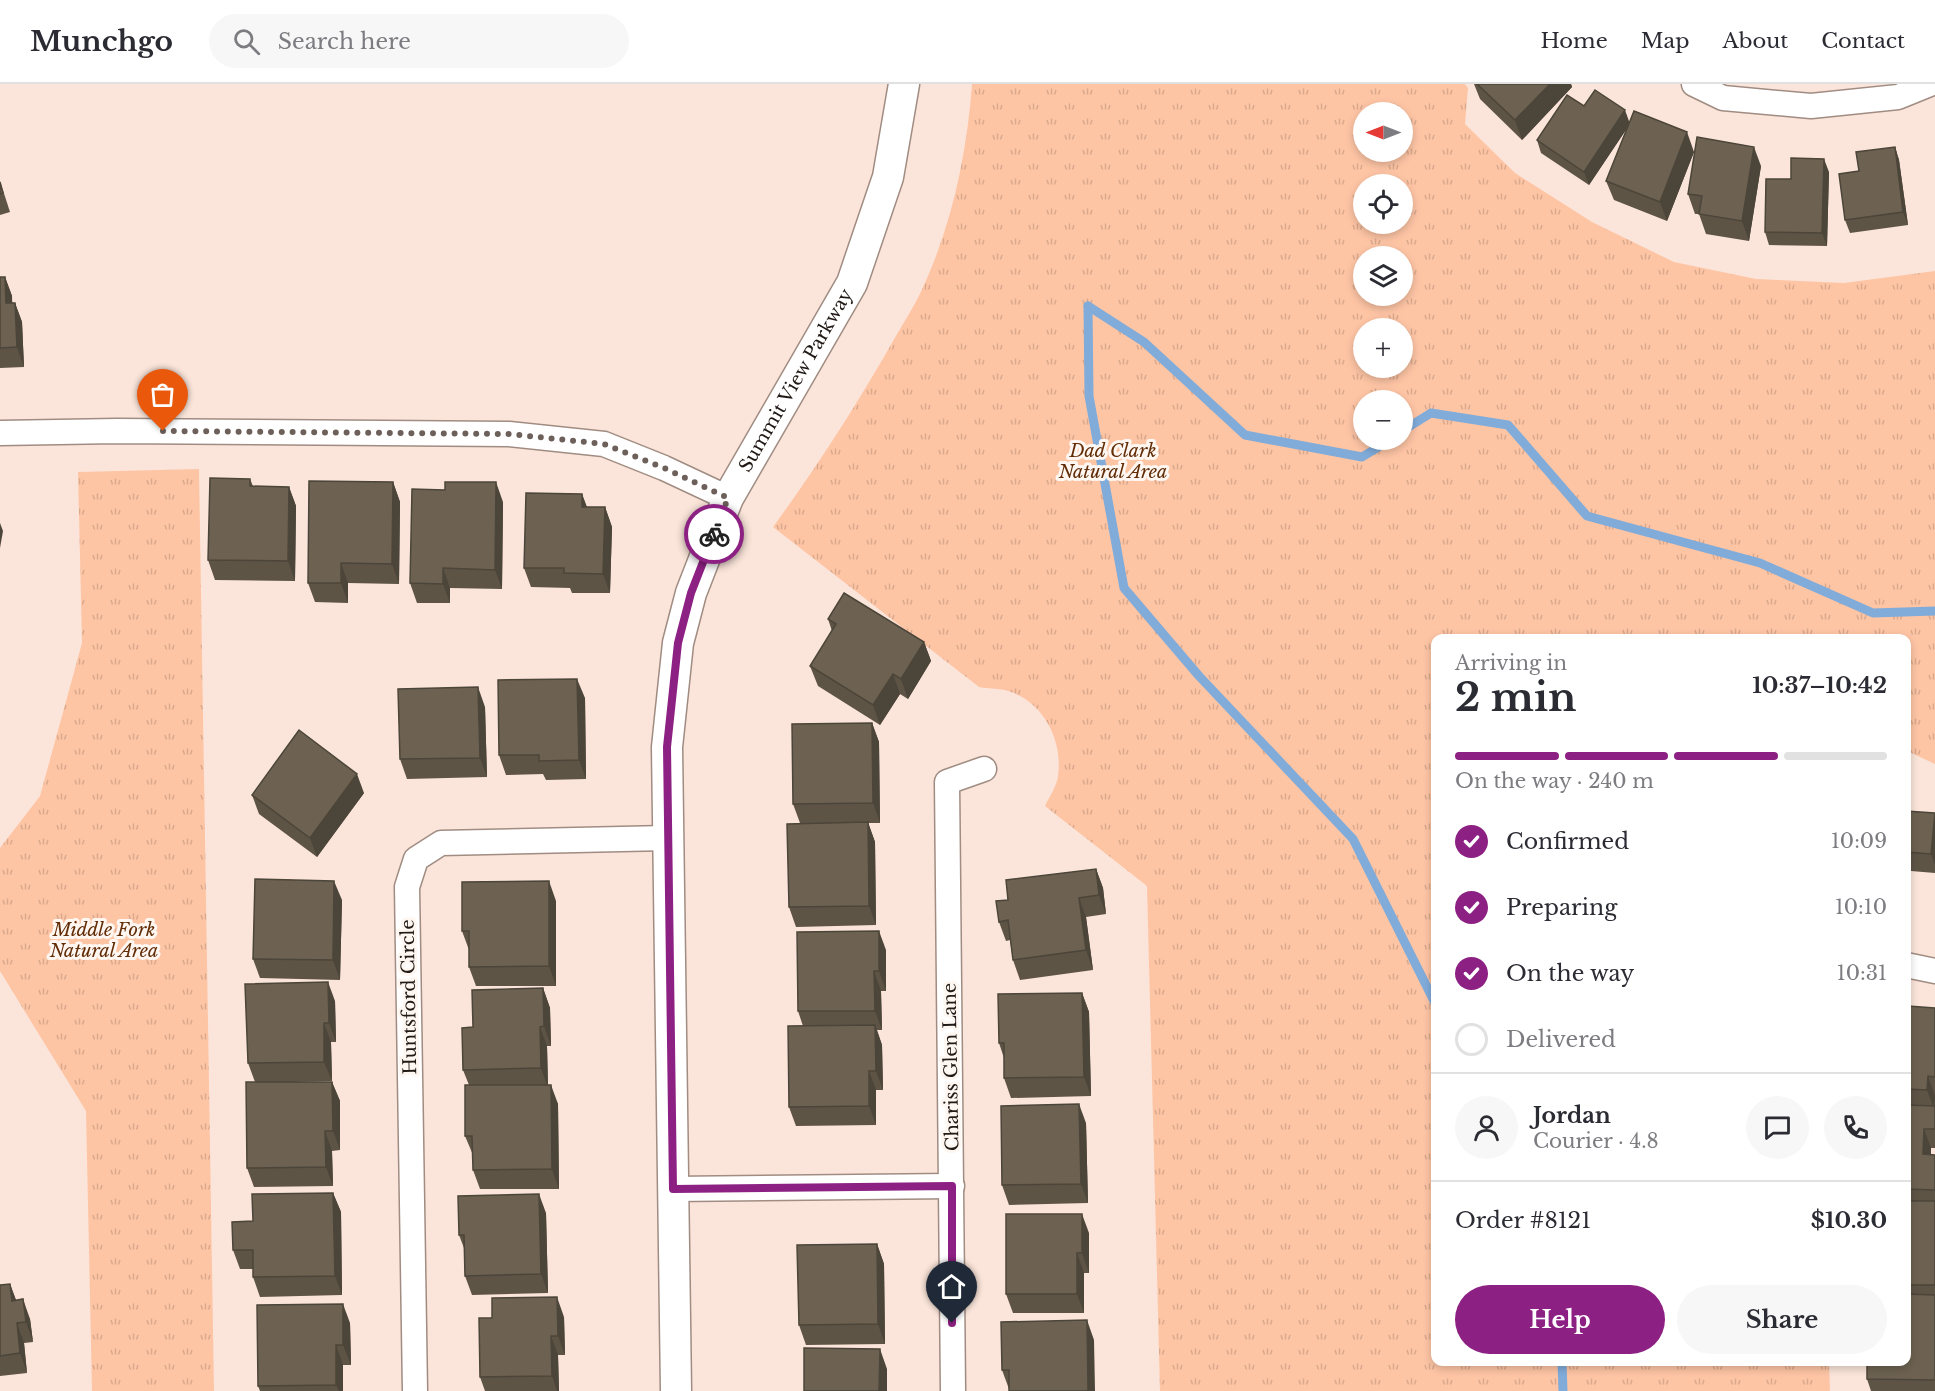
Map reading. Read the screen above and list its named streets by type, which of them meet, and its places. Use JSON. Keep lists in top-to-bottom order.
{
  "streets": {
    "street": ["Summit View Parkway", "Huntsford Circle", "Chariss Glen Lane"]
  },
  "crossings": [
    ["Summit View Parkway", "Huntsford Circle"]
  ],
  "parks": ["Dad Clark Natural Area", "Middle Fork Natural Area"],
  "north": "left",
  "page": {
    "header": "Munchgo",
    "search": "Search here",
    "nav": [
      "Home",
      "Map",
      "About",
      "Contact"
    ],
    "map_buttons": ["+", "−"],
    "heading": ["2 min", "Arriving in", "10:37–10:42"],
    "panel": [
      "Jordan",
      "Courier · 4.8",
      "Order #8121",
      "$10.30"
    ],
    "bar": "On the way · 240 m",
    "list": [
      ["Confirmed", "10:09"],
      ["Preparing", "10:10"],
      ["On the way", "10:31"],
      "Delivered"
    ],
    "buttons": ["Help", "Share"]
  }
}
